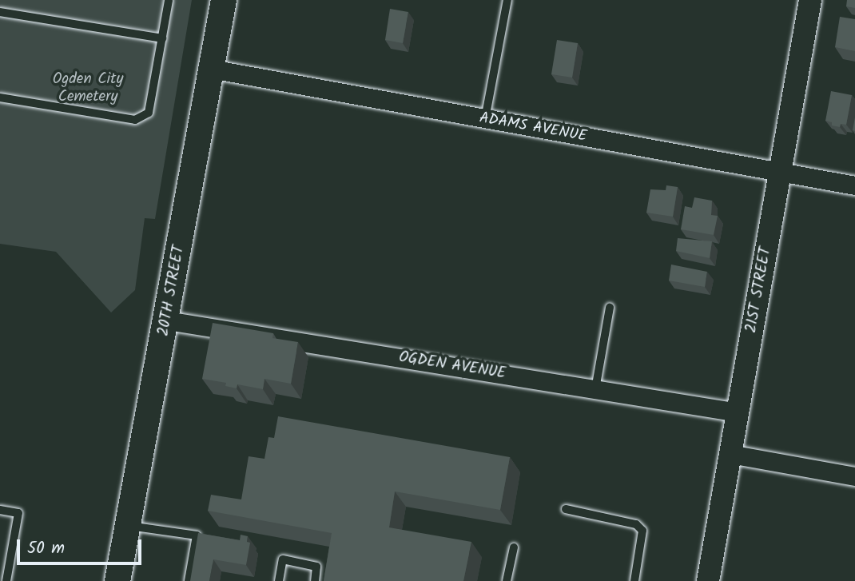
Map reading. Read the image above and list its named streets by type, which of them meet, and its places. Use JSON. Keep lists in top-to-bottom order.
{
  "streets": {
    "main road": ["20TH STREET"],
    "street": ["ADAMS AVENUE", "21ST STREET", "OGDEN AVENUE"]
  },
  "crossings": [
    ["ADAMS AVENUE", "21ST STREET"],
    ["ADAMS AVENUE", "20TH STREET"],
    ["21ST STREET", "OGDEN AVENUE"],
    ["20TH STREET", "OGDEN AVENUE"]
  ],
  "parks": ["Ogden City Cemetery"],
  "scale_bar": "50 m"
}
